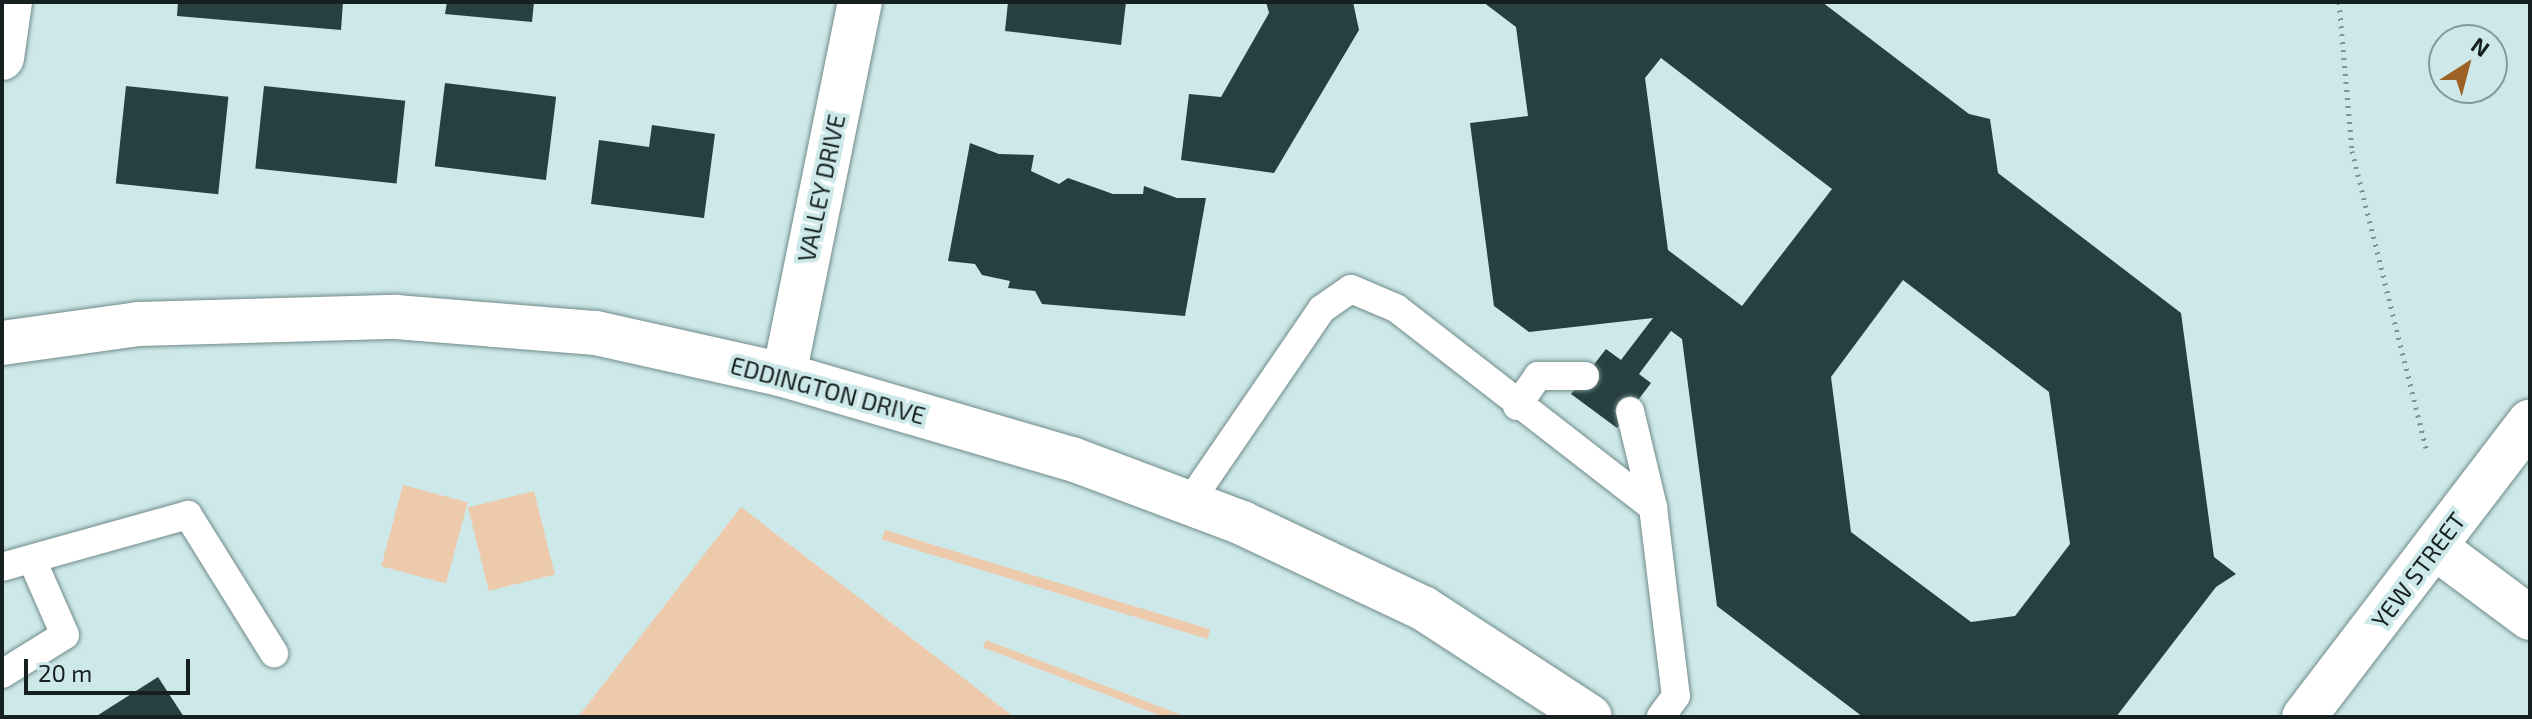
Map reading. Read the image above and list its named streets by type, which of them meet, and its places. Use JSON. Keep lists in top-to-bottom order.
{
  "streets": {
    "street": ["VALLEY DRIVE", "EDDINGTON DRIVE", "YEW STREET"]
  },
  "crossings": [
    ["VALLEY DRIVE", "EDDINGTON DRIVE"]
  ],
  "scale_bar": "20 m",
  "north": "top right"
}
